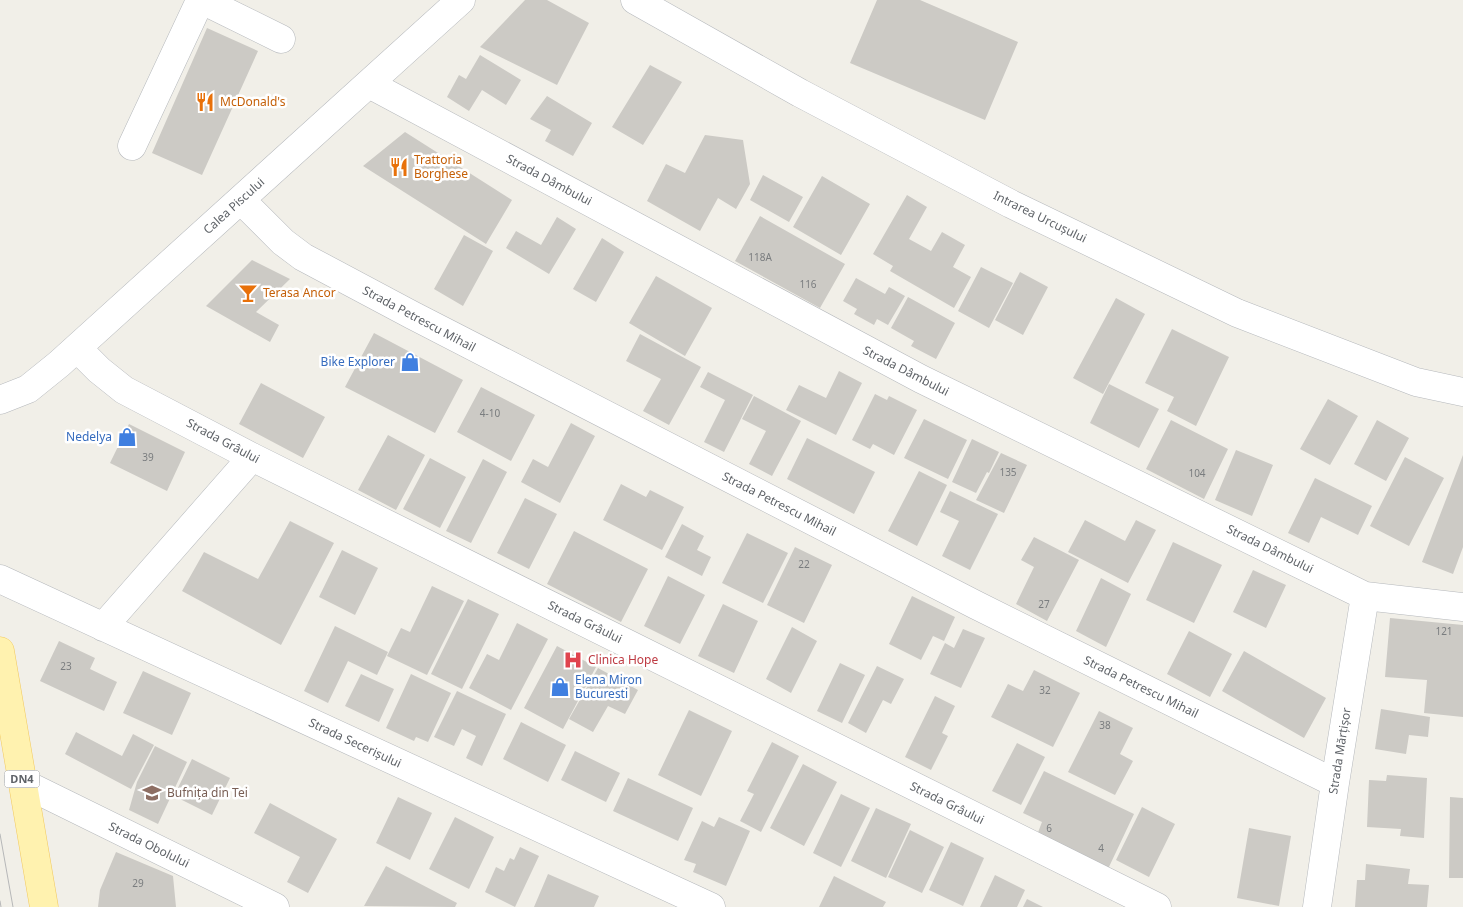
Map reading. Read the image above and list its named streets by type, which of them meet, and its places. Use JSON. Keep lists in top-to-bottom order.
{
  "streets": {
    "main road": ["DN4"],
    "street": [
      "Strada Dâmbului",
      "Calea Piscului",
      "Intrarea Urcușului",
      "Strada Petrescu Mihail",
      "Strada Grâului",
      "Strada Secerișului",
      "Strada Mărțișor",
      "Strada Obolului"
    ]
  },
  "crossings": [
    ["Strada Dâmbului", "Calea Piscului"],
    ["Strada Dâmbului", "Strada Mărțișor"],
    ["Calea Piscului", "Strada Petrescu Mihail"],
    ["Calea Piscului", "Strada Grâului"],
    ["Strada Petrescu Mihail", "Strada Mărțișor"],
    ["DN4", "Strada Obolului"]
  ],
  "places": {
    "restaurant": ["McDonald's", "Trattoria Borghese"],
    "bar": ["Terasa Ancor"],
    "shop": ["Bike Explorer", "Nedelya", "Elena Miron Bucuresti"],
    "hospital": ["Clinica Hope"],
    "school or university": ["Bufnița din Tei"]
  },
  "house_numbers": [
    "118A",
    "116",
    "4-10",
    "39",
    "135",
    "104",
    "22",
    "27",
    "121",
    "23",
    "32",
    "38",
    "6",
    "4",
    "29"
  ]
}
